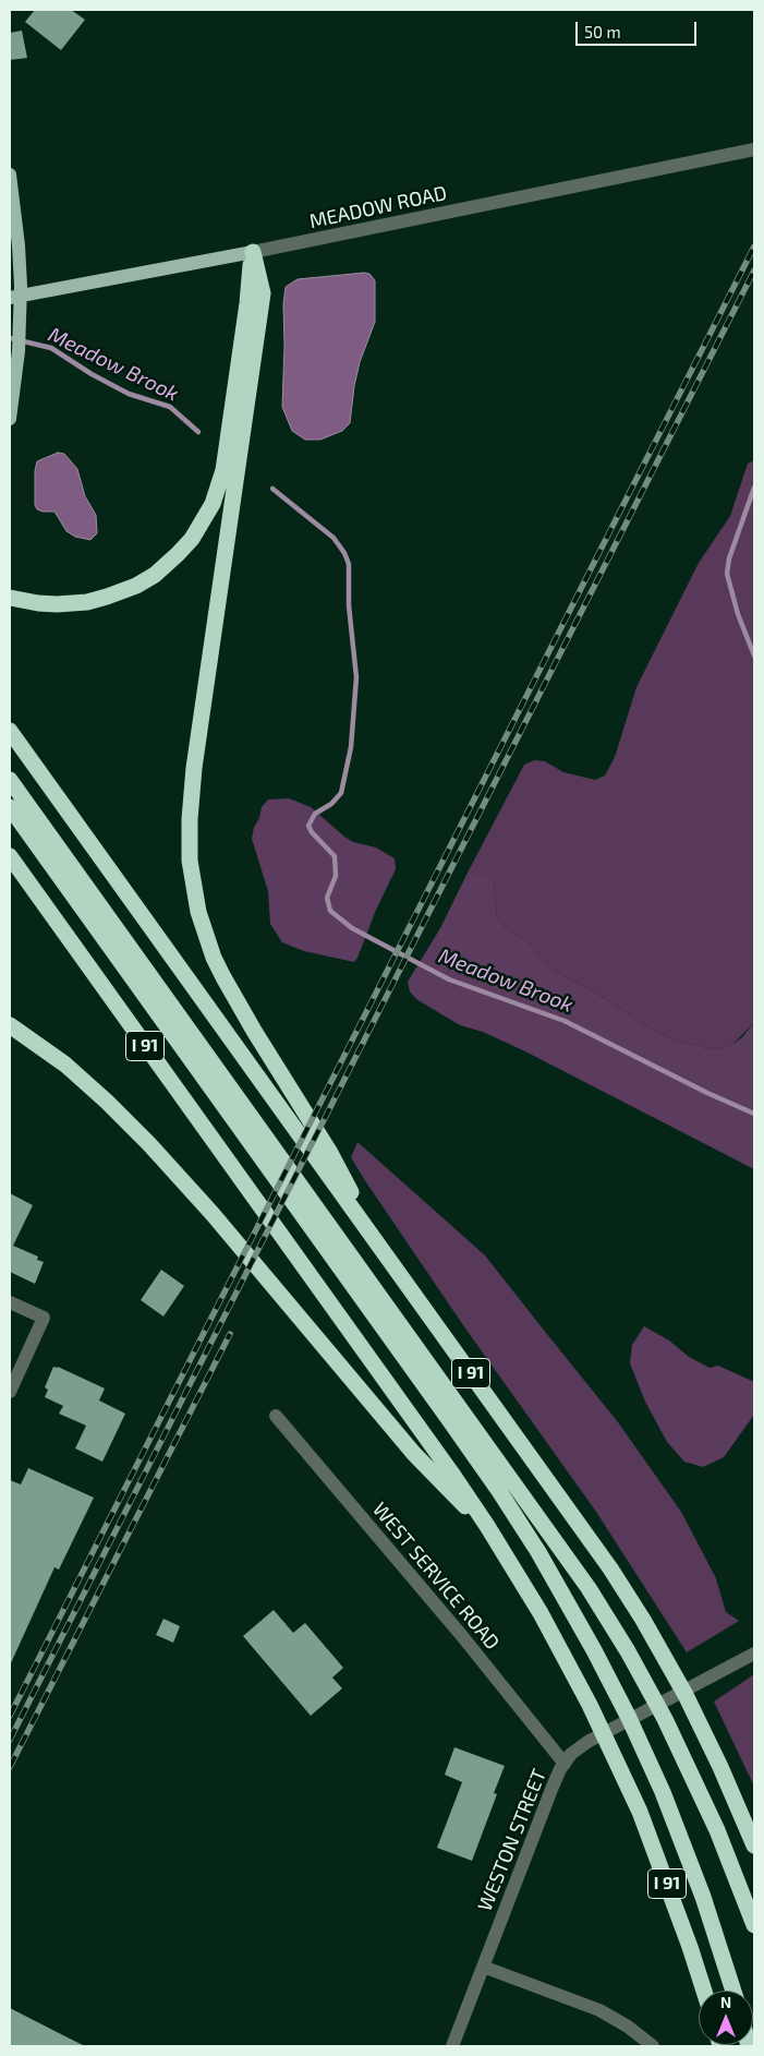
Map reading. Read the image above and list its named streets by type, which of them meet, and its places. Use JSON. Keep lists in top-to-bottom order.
{
  "streets": {
    "highway": ["I 91"],
    "main road": ["MEADOW ROAD"],
    "street": ["WEST SERVICE ROAD", "WESTON STREET"]
  },
  "crossings": [
    ["WEST SERVICE ROAD", "WESTON STREET"]
  ],
  "water": ["Meadow Brook"],
  "scale_bar": "50 m",
  "north": "top"
}
